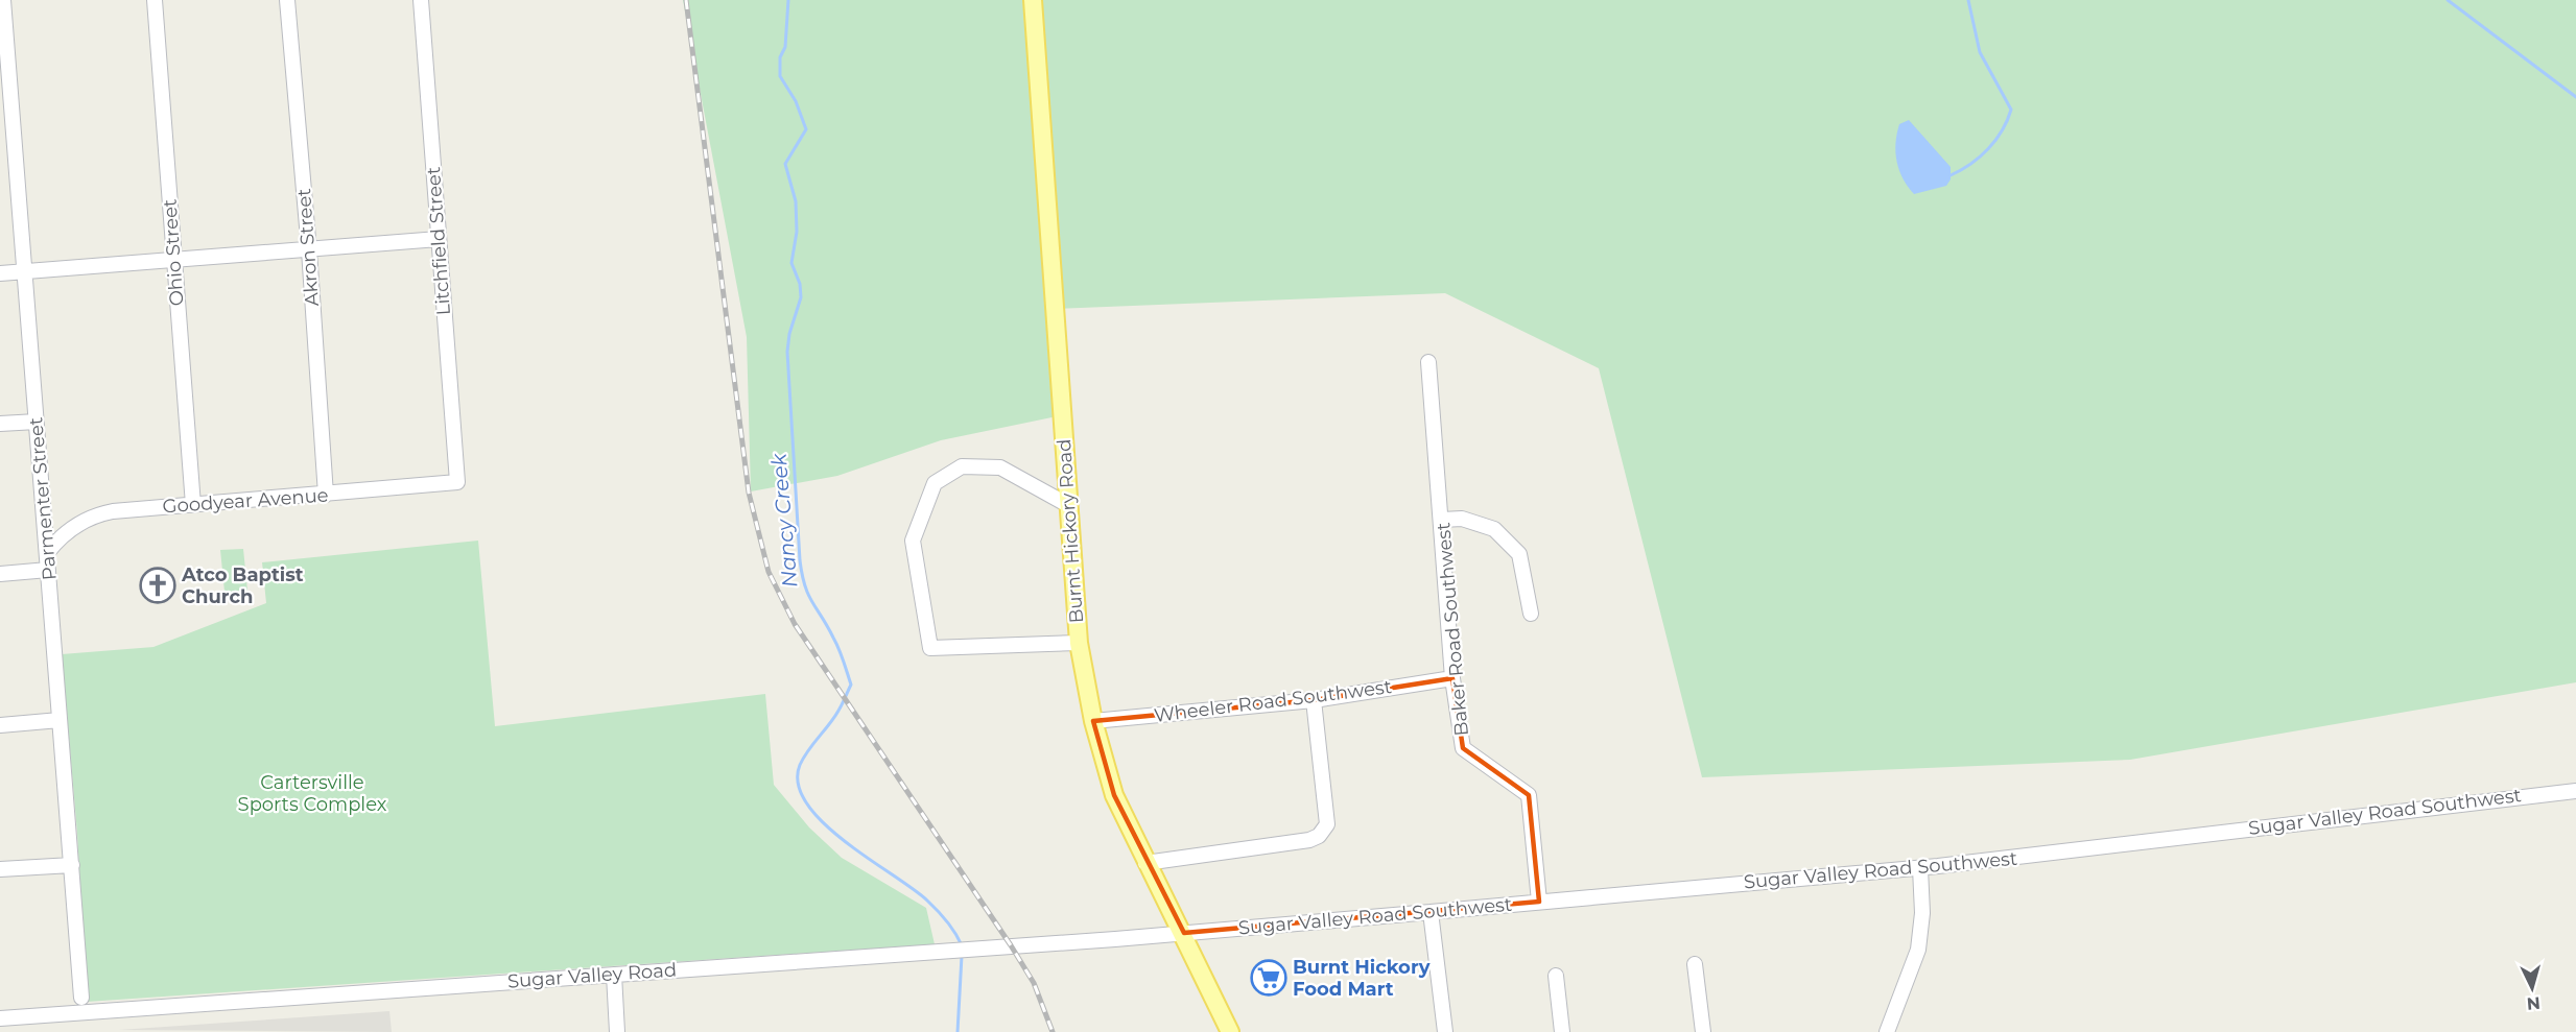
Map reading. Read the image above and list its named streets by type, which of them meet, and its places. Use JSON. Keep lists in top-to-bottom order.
{
  "streets": {
    "main road": ["Burnt Hickory Road"],
    "street": [
      "Litchfield Street",
      "Akron Street",
      "Ohio Street",
      "Parmenter Street",
      "Goodyear Avenue",
      "Baker Road Southwest",
      "Wheeler Road Southwest",
      "Sugar Valley Road Southwest",
      "Sugar Valley Road"
    ]
  },
  "crossings": [
    ["Litchfield Street", "Goodyear Avenue"],
    ["Akron Street", "Goodyear Avenue"],
    ["Ohio Street", "Goodyear Avenue"],
    ["Parmenter Street", "Goodyear Avenue"],
    ["Burnt Hickory Road", "Wheeler Road Southwest"],
    ["Burnt Hickory Road", "Sugar Valley Road Southwest"],
    ["Burnt Hickory Road", "Sugar Valley Road"],
    ["Baker Road Southwest", "Wheeler Road Southwest"],
    ["Baker Road Southwest", "Sugar Valley Road Southwest"],
    ["Sugar Valley Road Southwest", "Sugar Valley Road"]
  ],
  "water": ["Nancy Creek"],
  "parks": ["Cartersville Sports Complex"],
  "places": {
    "church": ["Atco Baptist Church"],
    "supermarket": ["Burnt Hickory Food Mart"]
  },
  "north": "bottom"
}
